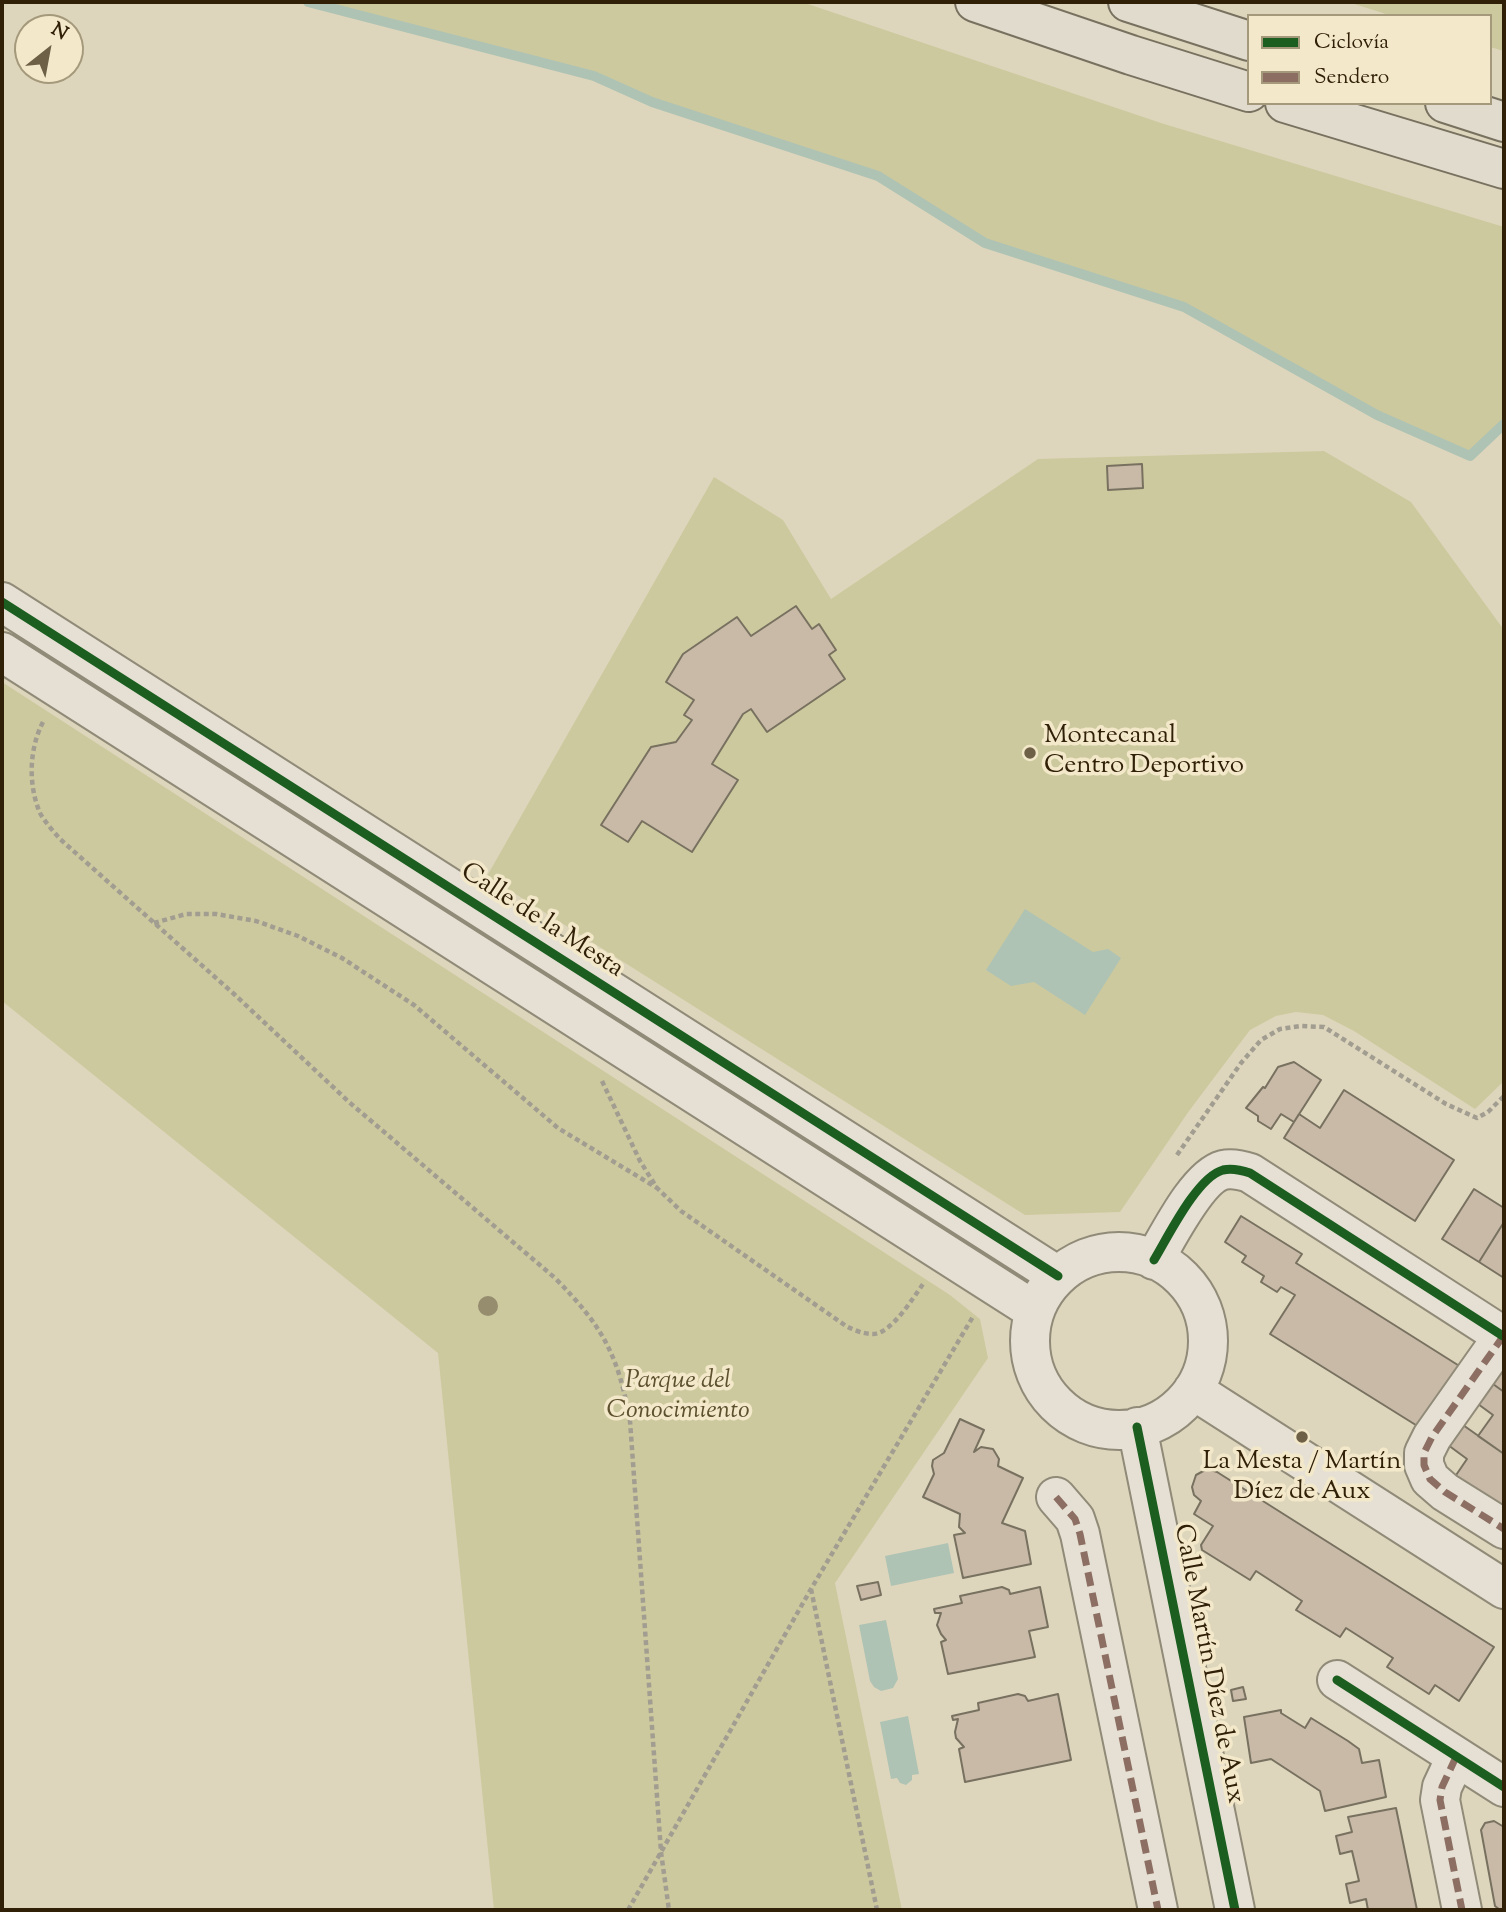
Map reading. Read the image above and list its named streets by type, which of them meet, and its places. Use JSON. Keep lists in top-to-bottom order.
{
  "streets": {
    "street": ["Calle de la Mesta", "Calle Martín Díez de Aux"]
  },
  "crossings": [
    ["Calle de la Mesta", "Calle Martín Díez de Aux"]
  ],
  "parks": ["Parque del Conocimiento"],
  "places": ["Montecanal Centro Deportivo", "La Mesta / Martín Díez de Aux"],
  "legend": ["Ciclovía", "Sendero"],
  "north": "top right"
}
